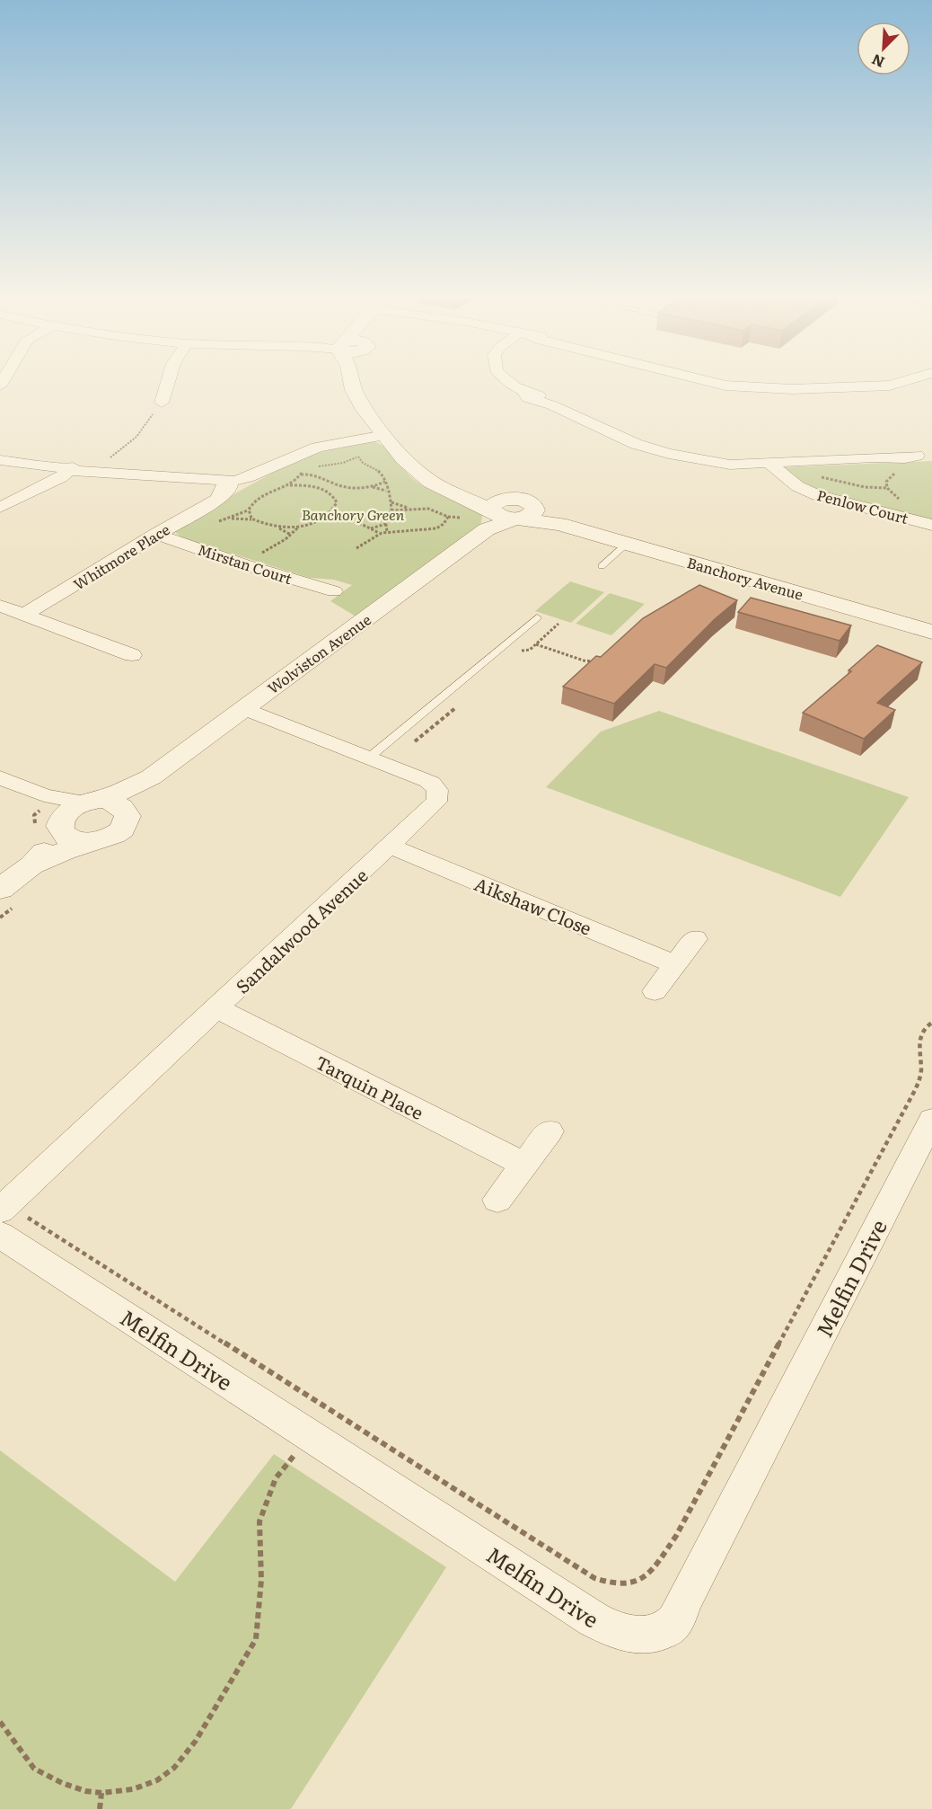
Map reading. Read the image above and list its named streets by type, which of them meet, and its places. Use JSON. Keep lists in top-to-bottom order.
{
  "streets": {
    "street": [
      "Penlow Court",
      "Whitmore Place",
      "Mirstan Court",
      "Banchory Avenue",
      "Wolviston Avenue",
      "Aikshaw Close",
      "Sandalwood Avenue",
      "Tarquin Place",
      "Melfin Drive"
    ]
  },
  "crossings": [
    ["Whitmore Place", "Mirstan Court"],
    ["Banchory Avenue", "Wolviston Avenue"],
    ["Wolviston Avenue", "Sandalwood Avenue"],
    ["Aikshaw Close", "Sandalwood Avenue"],
    ["Sandalwood Avenue", "Tarquin Place"],
    ["Sandalwood Avenue", "Melfin Drive"]
  ],
  "parks": ["Banchory Green"],
  "north": "bottom left"
}
